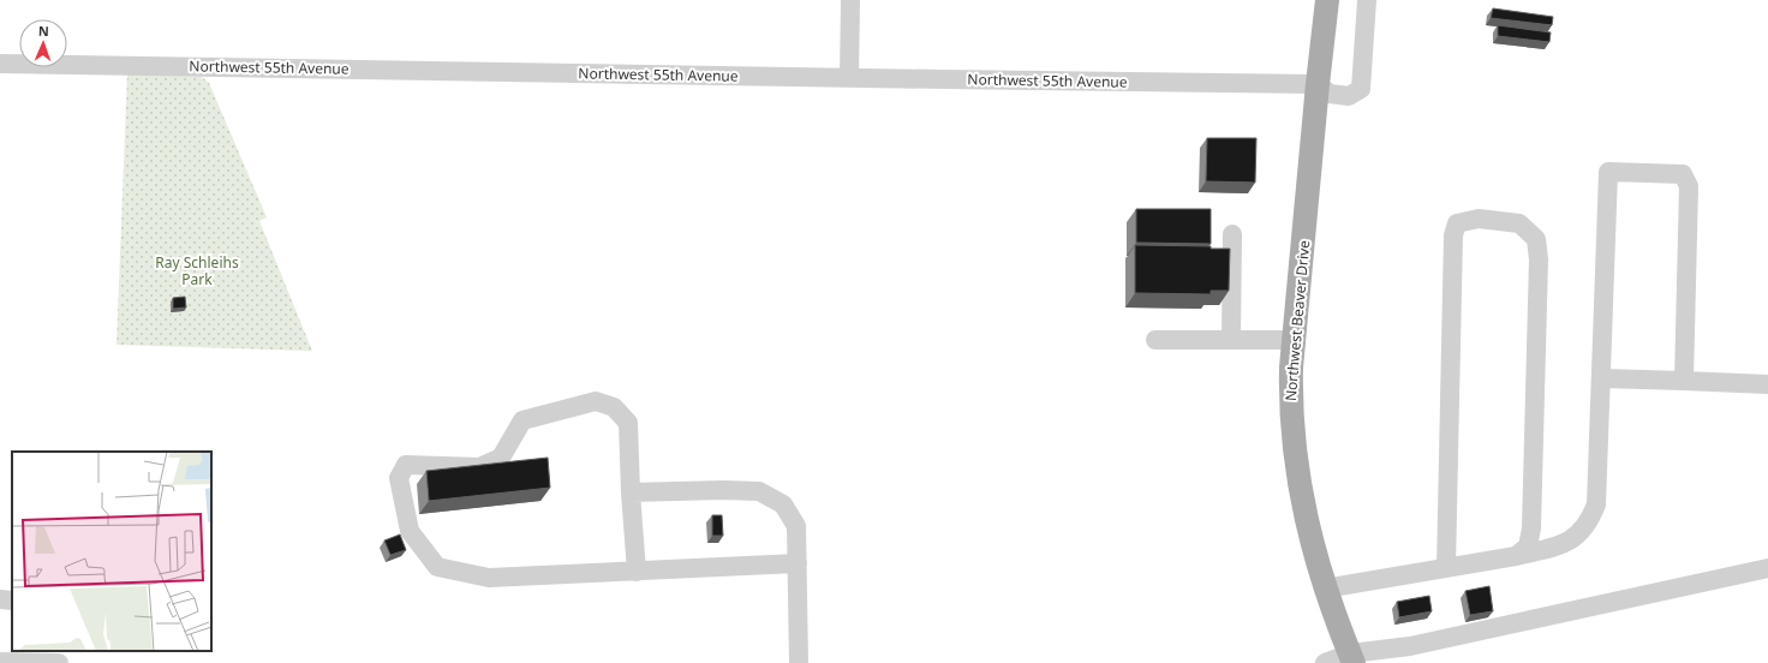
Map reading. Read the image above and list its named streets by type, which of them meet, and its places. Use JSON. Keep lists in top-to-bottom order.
{
  "streets": {
    "main road": ["Northwest Beaver Drive"],
    "street": ["Northwest 55th Avenue"]
  },
  "crossings": [
    ["Northwest 55th Avenue", "Northwest Beaver Drive"]
  ],
  "parks": ["Ray Schleihs Park"],
  "north": "top"
}
